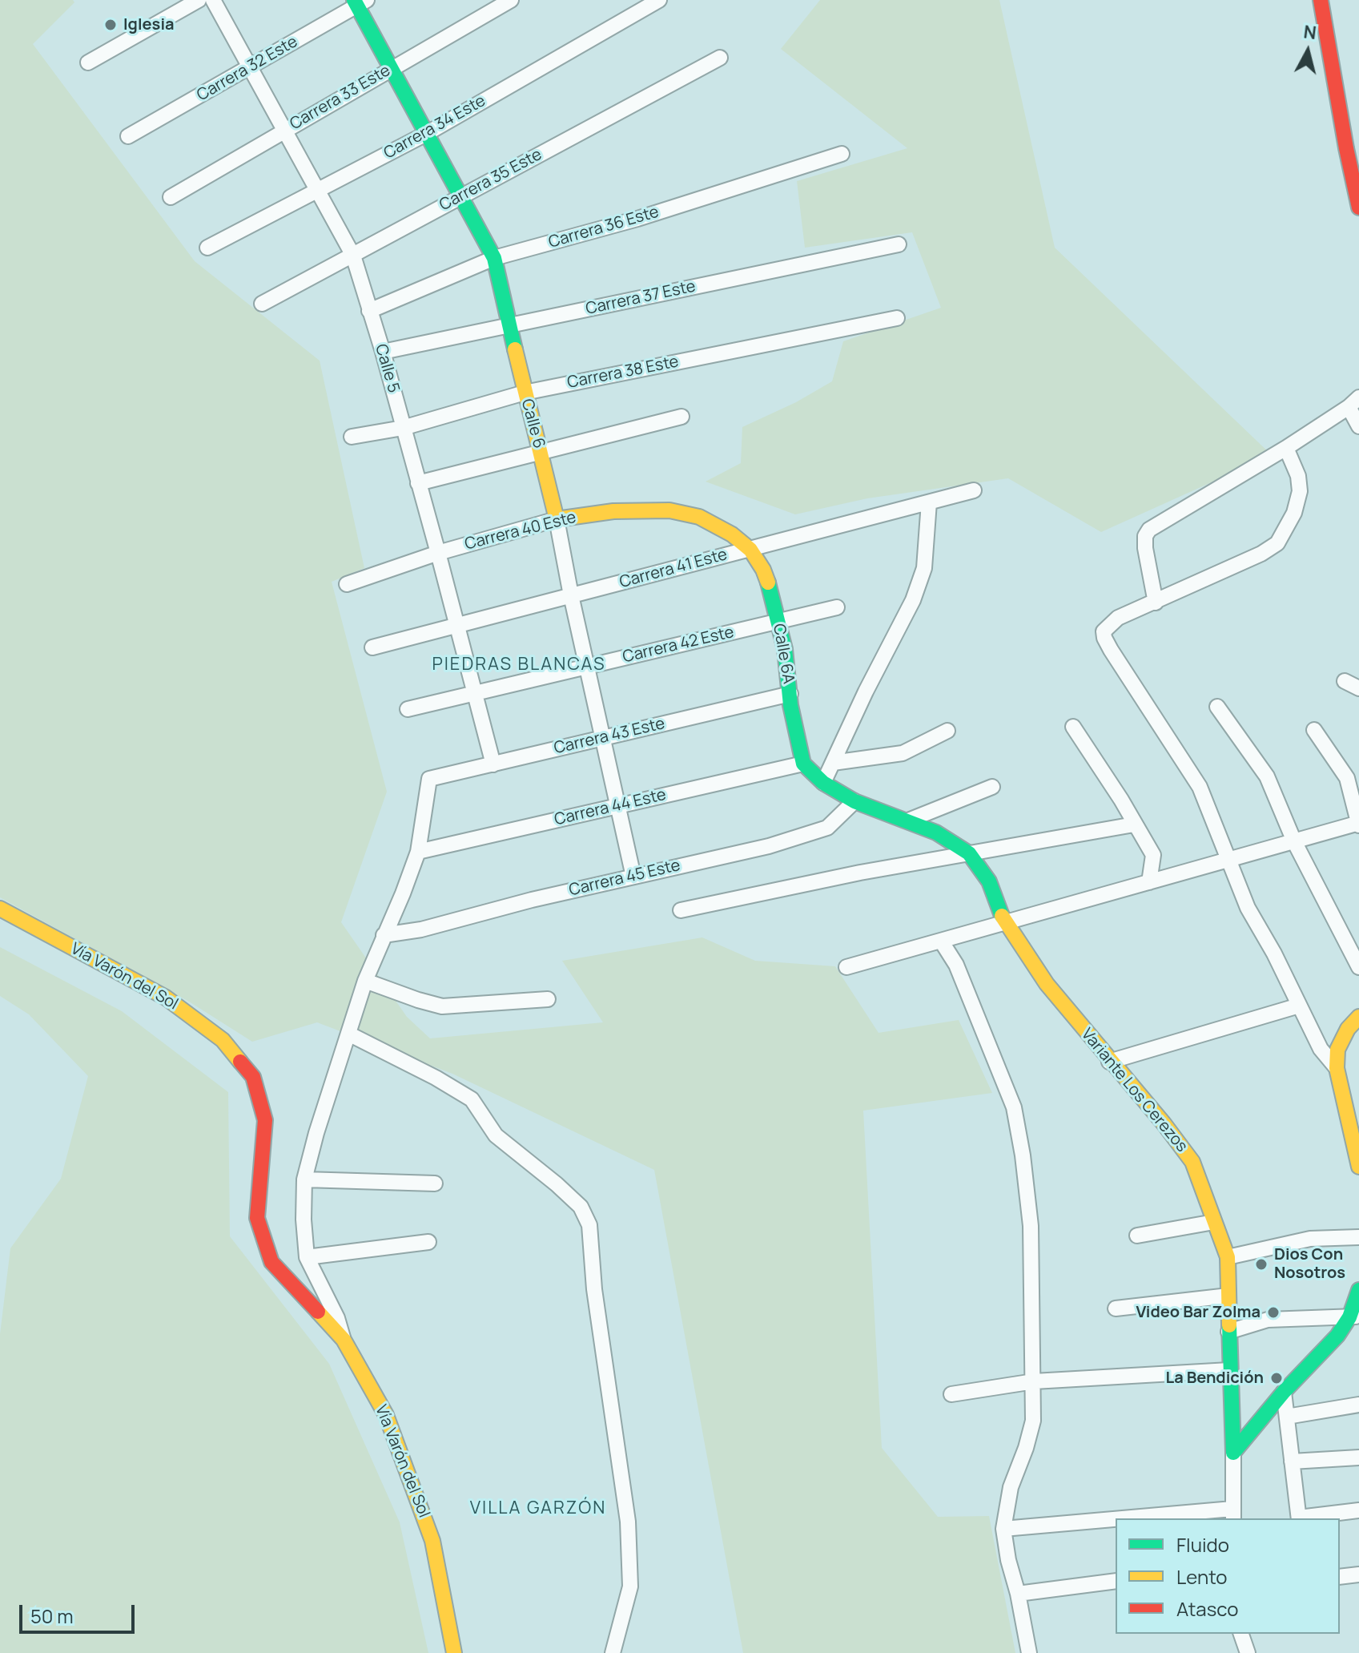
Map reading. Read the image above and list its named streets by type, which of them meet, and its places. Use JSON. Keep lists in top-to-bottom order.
{
  "streets": {
    "street": [
      "Carrera 32 Este",
      "Carrera 33 Este",
      "Carrera 34 Este",
      "Carrera 35 Este",
      "Carrera 36 Este",
      "Carrera 37 Este",
      "Calle 5",
      "Carrera 38 Este",
      "Calle 6",
      "Carrera 40 Este",
      "Carrera 41 Este",
      "Carrera 42 Este",
      "Calle 6A",
      "Carrera 43 Este",
      "Carrera 44 Este",
      "Carrera 45 Este",
      "Vía Varón del Sol",
      "Variante Los Cerezos"
    ]
  },
  "crossings": [
    ["Carrera 32 Este", "Calle 5"],
    ["Carrera 32 Este", "Calle 6"],
    ["Carrera 33 Este", "Calle 5"],
    ["Carrera 33 Este", "Calle 6"],
    ["Carrera 34 Este", "Calle 5"],
    ["Carrera 34 Este", "Calle 6"],
    ["Carrera 35 Este", "Calle 5"],
    ["Carrera 35 Este", "Calle 6"],
    ["Carrera 36 Este", "Calle 5"],
    ["Carrera 36 Este", "Calle 6"],
    ["Carrera 37 Este", "Calle 5"],
    ["Carrera 37 Este", "Calle 6"],
    ["Calle 5", "Carrera 38 Este"],
    ["Calle 5", "Carrera 40 Este"],
    ["Calle 5", "Carrera 41 Este"],
    ["Calle 5", "Carrera 42 Este"],
    ["Calle 5", "Carrera 43 Este"],
    ["Carrera 38 Este", "Calle 6"],
    ["Calle 6", "Carrera 40 Este"],
    ["Calle 6", "Carrera 41 Este"],
    ["Calle 6", "Carrera 42 Este"],
    ["Calle 6", "Carrera 43 Este"],
    ["Calle 6", "Carrera 44 Este"],
    ["Calle 6", "Carrera 45 Este"],
    ["Carrera 40 Este", "Carrera 41 Este"],
    ["Carrera 40 Este", "Calle 6A"],
    ["Carrera 41 Este", "Calle 6A"],
    ["Carrera 42 Este", "Calle 6A"],
    ["Calle 6A", "Carrera 43 Este"],
    ["Calle 6A", "Carrera 44 Este"],
    ["Calle 6A", "Variante Los Cerezos"],
    ["Carrera 43 Este", "Carrera 44 Este"],
    ["Carrera 44 Este", "Variante Los Cerezos"],
    ["Carrera 45 Este", "Variante Los Cerezos"]
  ],
  "districts": ["PIEDRAS BLANCAS", "VILLA GARZÓN"],
  "places": [
    "Iglesia",
    "Dios Con Nosotros",
    "Video Bar Zolma",
    "La Bendición"
  ],
  "legend": ["Fluido", "Lento", "Atasco"],
  "scale_bar": "50 m",
  "north": "top"
}
